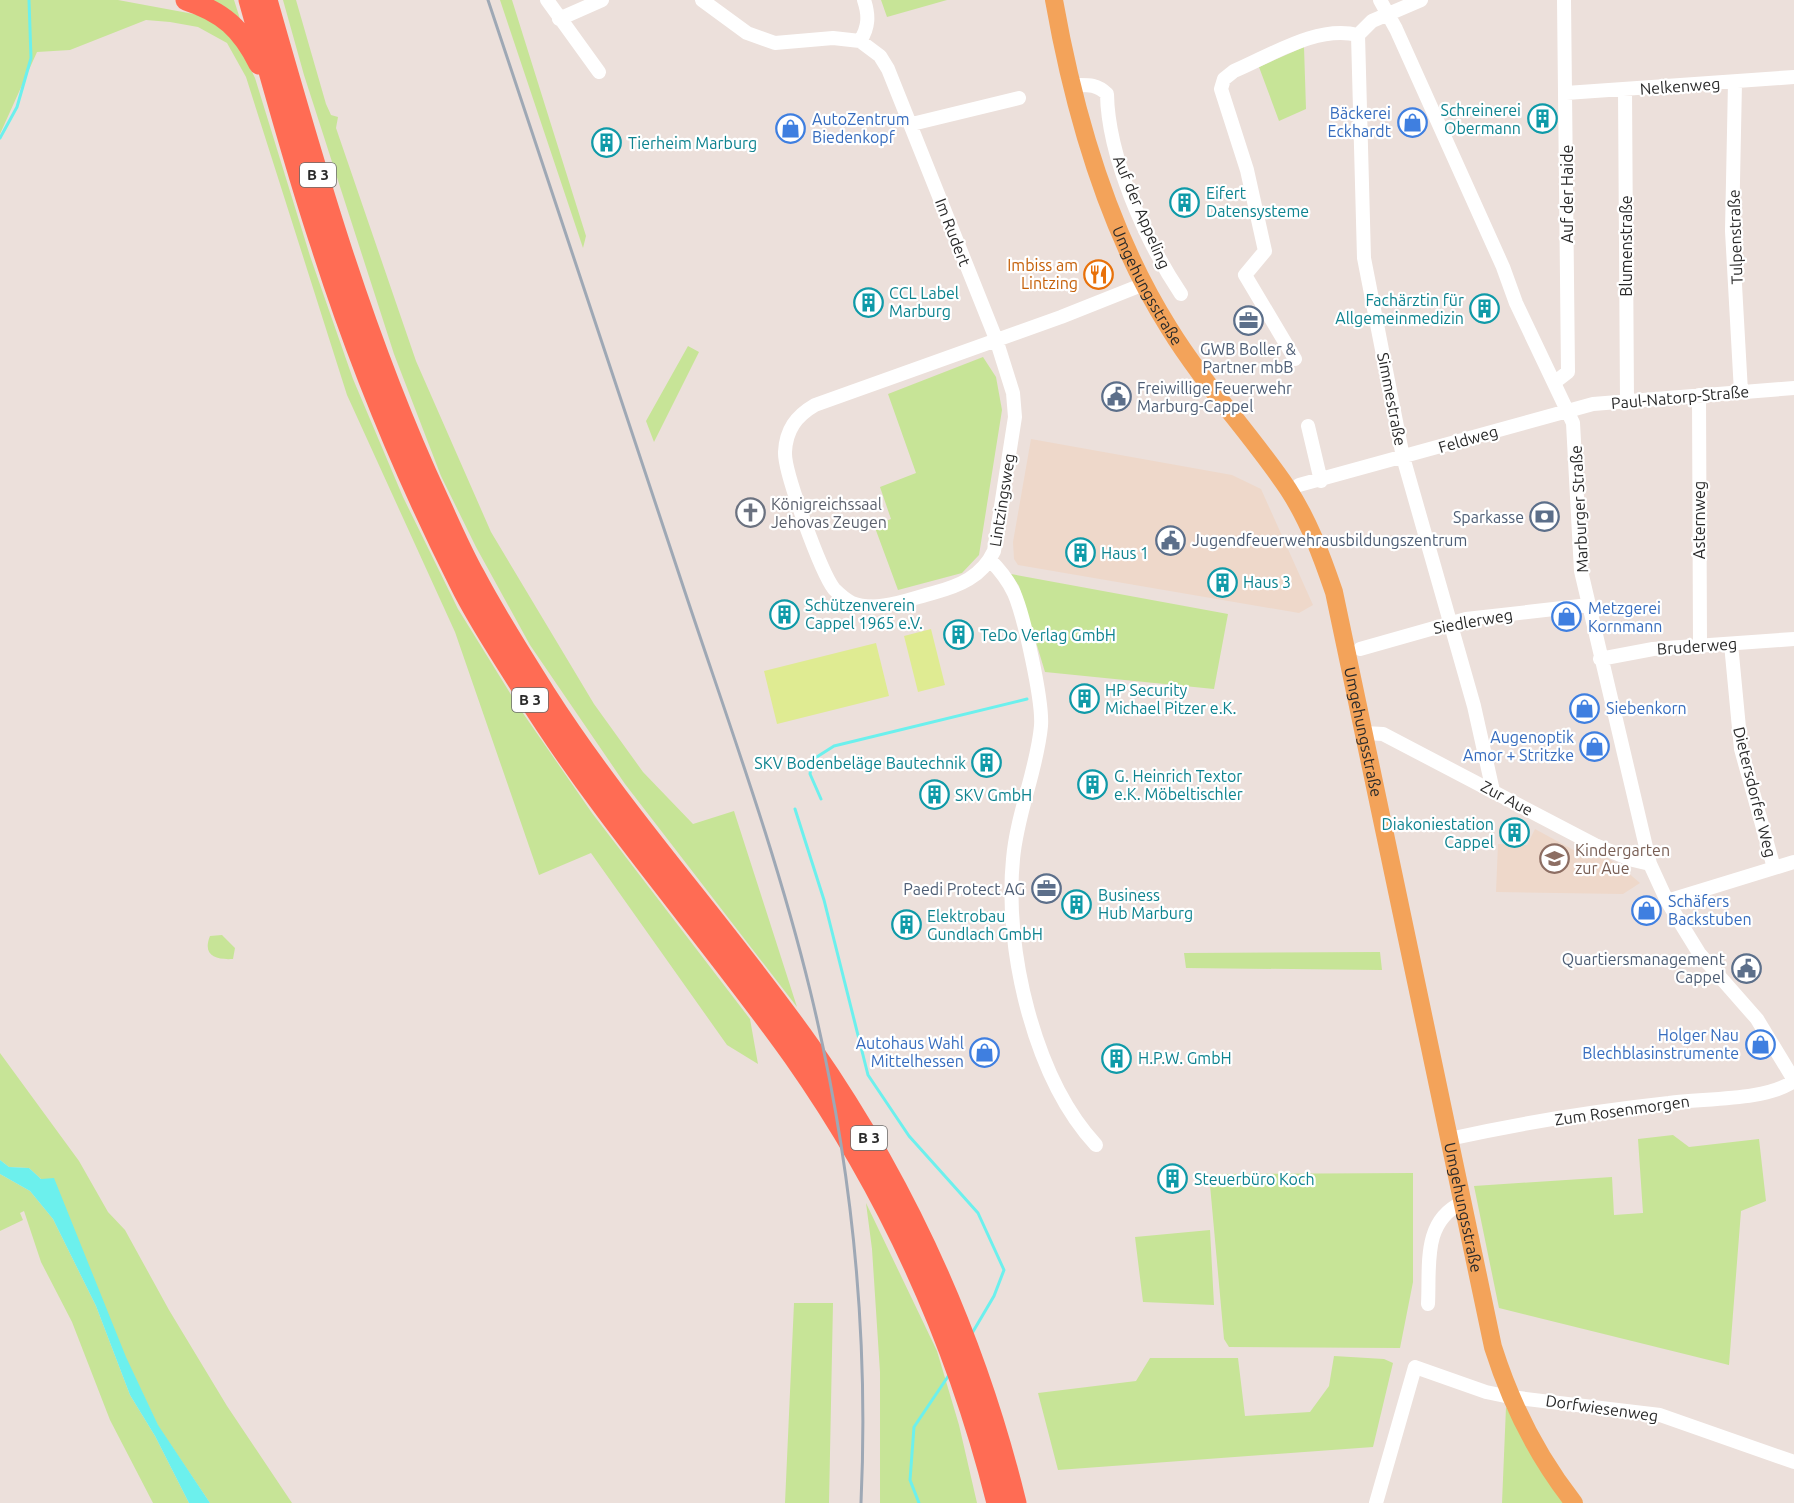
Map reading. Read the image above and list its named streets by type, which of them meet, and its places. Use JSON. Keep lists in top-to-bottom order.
{
  "streets": {
    "highway": ["B 3"],
    "main road": ["Umgehungsstraße"],
    "street": [
      "Nelkenweg",
      "Auf der Haide",
      "Auf der Appeling",
      "Im Rudert",
      "Tulpenstraße",
      "Blumenstraße",
      "Paul-Natorp-Straße",
      "Simmestraße",
      "Feldweg",
      "Lintzingsweg",
      "Marburger Straße",
      "Asternweg",
      "Siedlerweg",
      "Bruderweg",
      "Dietersdorfer Weg",
      "Zur Aue",
      "Zum Rosenmorgen",
      "Dorfwiesenweg"
    ]
  },
  "crossings": [
    ["Nelkenweg", "Auf der Haide"],
    ["Nelkenweg", "Tulpenstraße"],
    ["Nelkenweg", "Blumenstraße"],
    ["Auf der Haide", "Marburger Straße"],
    ["Auf der Appeling", "Umgehungsstraße"],
    ["Im Rudert", "Lintzingsweg"],
    ["Tulpenstraße", "Paul-Natorp-Straße"],
    ["Blumenstraße", "Paul-Natorp-Straße"],
    ["Umgehungsstraße", "Lintzingsweg"],
    ["Umgehungsstraße", "Zur Aue"],
    ["Umgehungsstraße", "Zum Rosenmorgen"],
    ["Umgehungsstraße", "Dorfwiesenweg"],
    ["Paul-Natorp-Straße", "Feldweg"],
    ["Paul-Natorp-Straße", "Marburger Straße"],
    ["Paul-Natorp-Straße", "Asternweg"],
    ["Simmestraße", "Feldweg"],
    ["Simmestraße", "Siedlerweg"],
    ["Simmestraße", "Zur Aue"],
    ["Feldweg", "Marburger Straße"],
    ["Marburger Straße", "Siedlerweg"],
    ["Marburger Straße", "Bruderweg"],
    ["Marburger Straße", "Zur Aue"],
    ["Marburger Straße", "Zum Rosenmorgen"],
    ["Asternweg", "Bruderweg"],
    ["Bruderweg", "Dietersdorfer Weg"]
  ],
  "places": {
    "building": [
      "Schreinerei Obermann",
      "Tierheim Marburg",
      "Eifert Datensysteme",
      "CCL Label Marburg",
      "Fachärztin für Allgemeinmedizin",
      "Haus 1",
      "Haus 3",
      "Schützenverein Cappel 1965 e.V.",
      "TeDo Verlag GmbH",
      "HP Security Michael Pitzer e.K.",
      "SKV Bodenbeläge Bautechnik",
      "G. Heinrich Textor e.K. Möbeltischler",
      "SKV GmbH",
      "Diakoniestation Cappel",
      "Business Hub Marburg",
      "Elektrobau Gundlach GmbH",
      "H.P.W. GmbH",
      "Steuerbüro Koch"
    ],
    "shop": [
      "Bäckerei Eckhardt",
      "AutoZentrum Biedenkopf",
      "Metzgerei Kornmann",
      "Siebenkorn",
      "Augenoptik Amor + Stritzke",
      "Schäfers Backstuben",
      "Holger Nau Blechblasinstrumente",
      "Autohaus Wahl Mittelhessen"
    ],
    "restaurant": ["Imbiss am Lintzing"],
    "office": ["GWB Boller & Partner mbB", "Paedi Protect AG"],
    "public building": ["Freiwillige Feuerwehr Marburg-Cappel", "Jugendfeuerwehrausbildungszentrum", "Quartiersmanagement Cappel"],
    "church": ["Königreichssaal Jehovas Zeugen"],
    "bank": ["Sparkasse"],
    "school or university": ["Kindergarten zur Aue"]
  }
}
